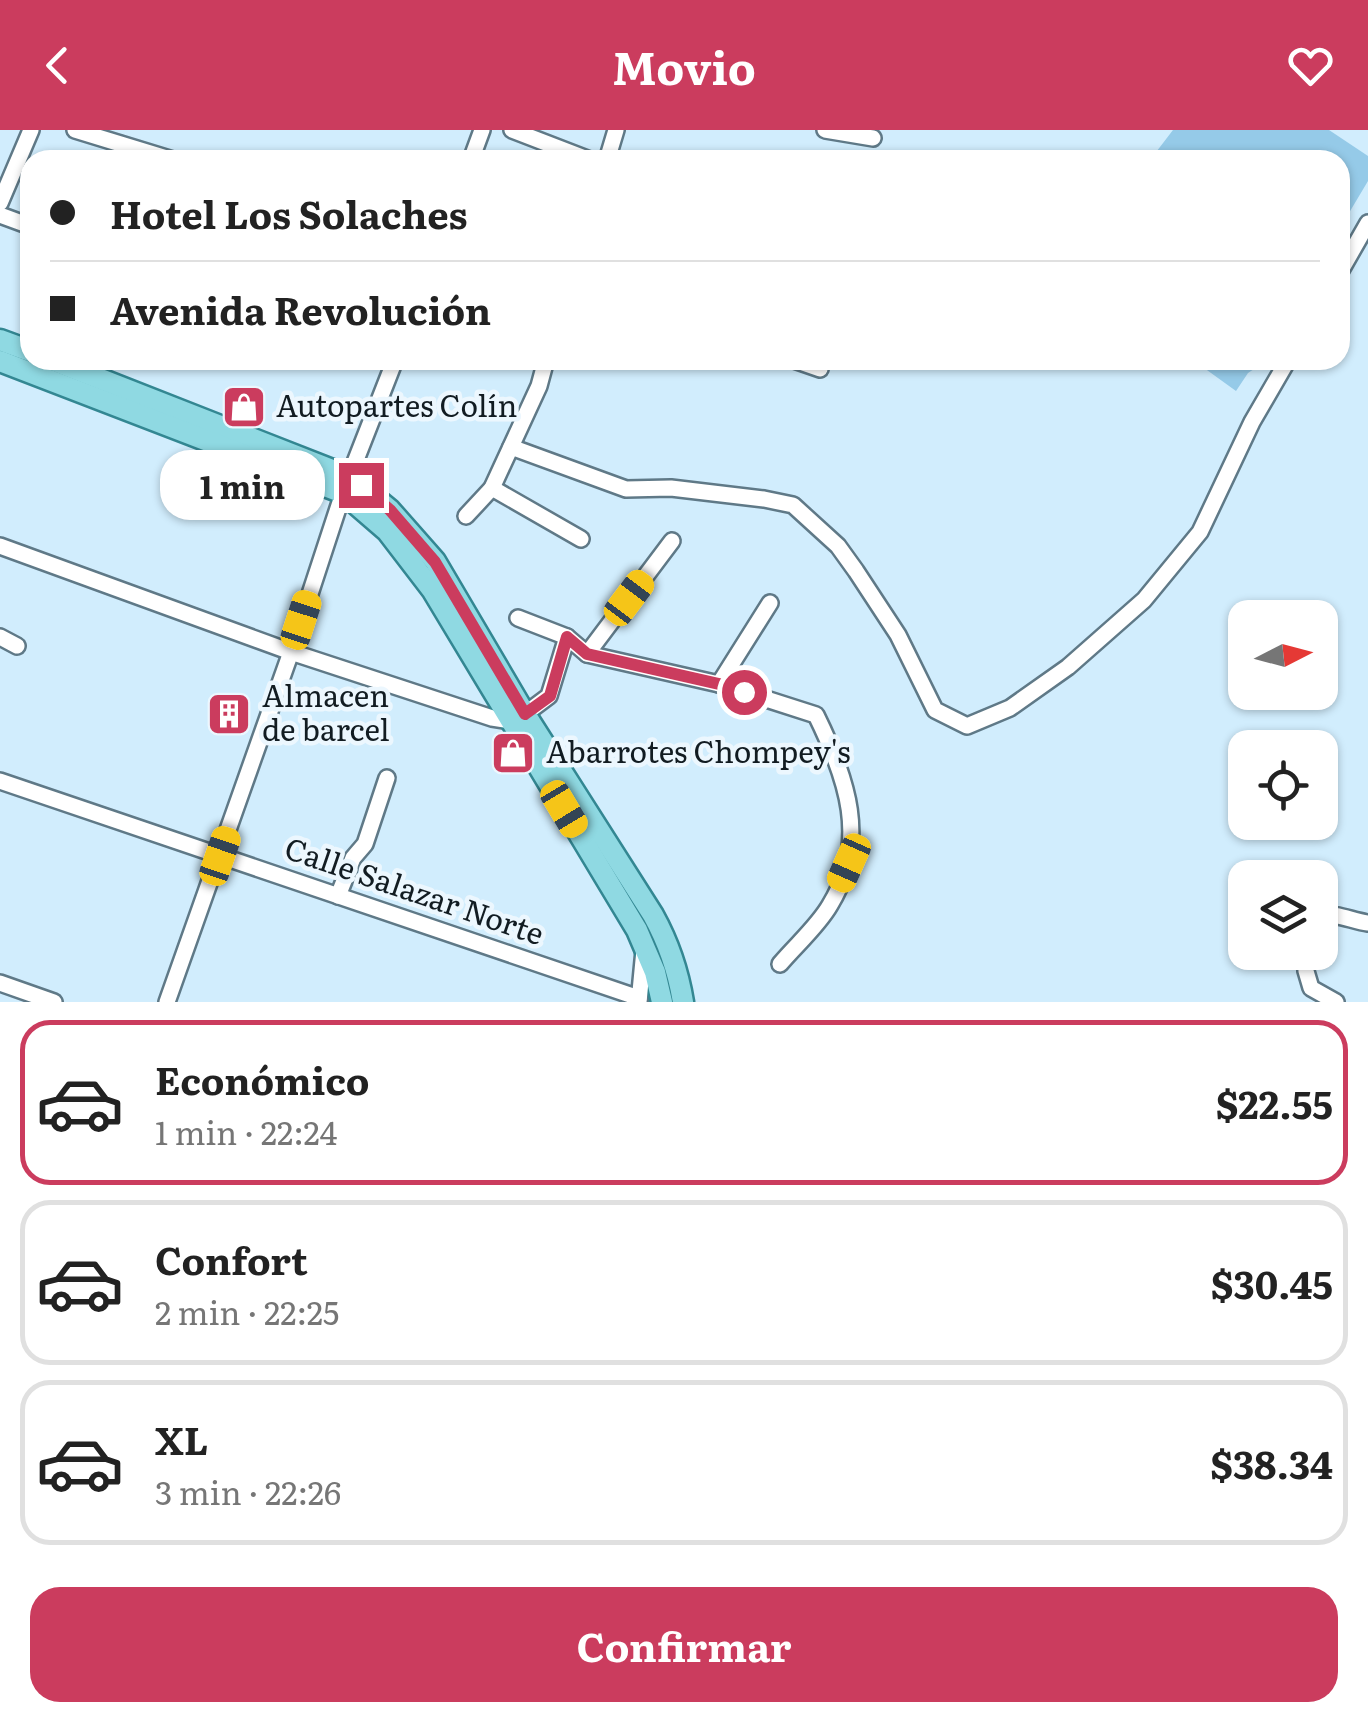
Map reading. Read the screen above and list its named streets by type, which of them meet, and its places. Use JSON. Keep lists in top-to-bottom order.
{
  "streets": {
    "street": ["Calle Salazar Norte"]
  },
  "places": {
    "shop": ["Autopartes Colín", "Abarrotes Chompey's"],
    "building": ["Almacen de barcel"]
  },
  "north": "right",
  "page": {
    "header": "Movio",
    "banner": ["Hotel Los Solaches", "Avenida Revolución"],
    "bubble": "1 min",
    "list": [
      {
        "name": "Económico",
        "note": "1 min · 22:24",
        "value": "$22.55"
      },
      {
        "name": "Confort",
        "note": "2 min · 22:25",
        "value": "$30.45"
      },
      {
        "name": "XL",
        "note": "3 min · 22:26",
        "value": "$38.34"
      }
    ],
    "buttons": "Confirmar"
  }
}
